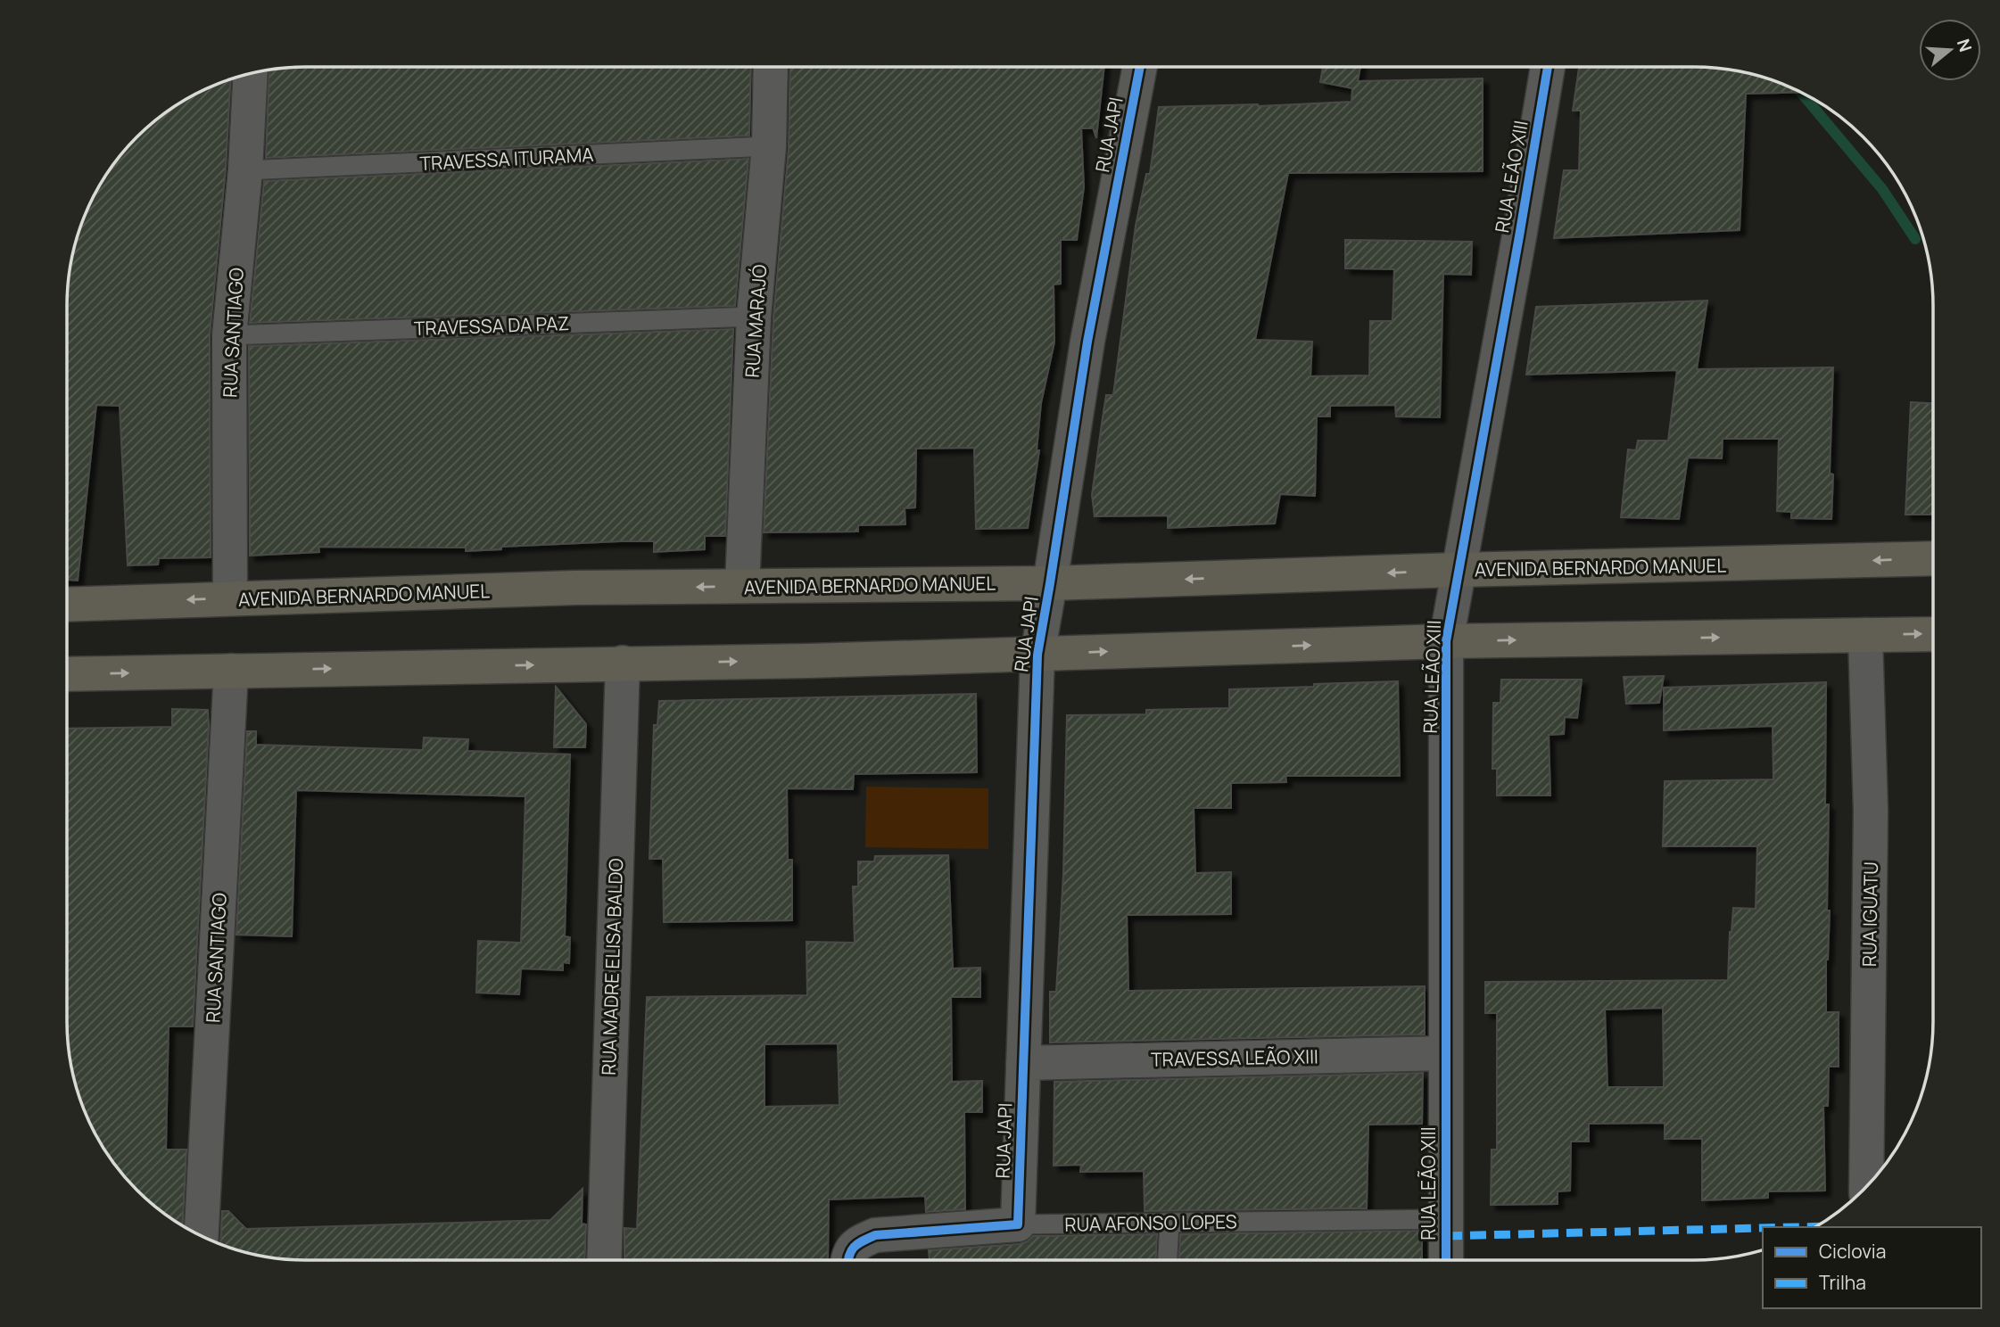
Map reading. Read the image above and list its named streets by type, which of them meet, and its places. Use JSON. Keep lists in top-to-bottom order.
{
  "streets": {
    "main road": ["AVENIDA BERNARDO MANUEL"],
    "street": [
      "RUA JAPI",
      "RUA LEÃO XIII",
      "RUA MARAJÓ",
      "RUA SANTIAGO",
      "RUA IGUATU",
      "RUA MADRE ELISA BALDO",
      "TRAVESSA LEÃO XIII",
      "RUA AFONSO LOPES"
    ],
    "lane": ["TRAVESSA ITURAMA", "TRAVESSA DA PAZ"]
  },
  "crossings": [
    ["RUA JAPI", "AVENIDA BERNARDO MANUEL"],
    ["RUA JAPI", "TRAVESSA LEÃO XIII"],
    ["RUA JAPI", "RUA AFONSO LOPES"],
    ["TRAVESSA ITURAMA", "RUA MARAJÓ"],
    ["TRAVESSA ITURAMA", "RUA SANTIAGO"],
    ["RUA LEÃO XIII", "AVENIDA BERNARDO MANUEL"],
    ["RUA LEÃO XIII", "TRAVESSA LEÃO XIII"],
    ["RUA LEÃO XIII", "RUA AFONSO LOPES"],
    ["RUA MARAJÓ", "TRAVESSA DA PAZ"],
    ["RUA MARAJÓ", "AVENIDA BERNARDO MANUEL"],
    ["TRAVESSA DA PAZ", "RUA SANTIAGO"],
    ["RUA SANTIAGO", "AVENIDA BERNARDO MANUEL"]
  ],
  "legend": ["Ciclovia", "Trilha"],
  "north": "right"
}
